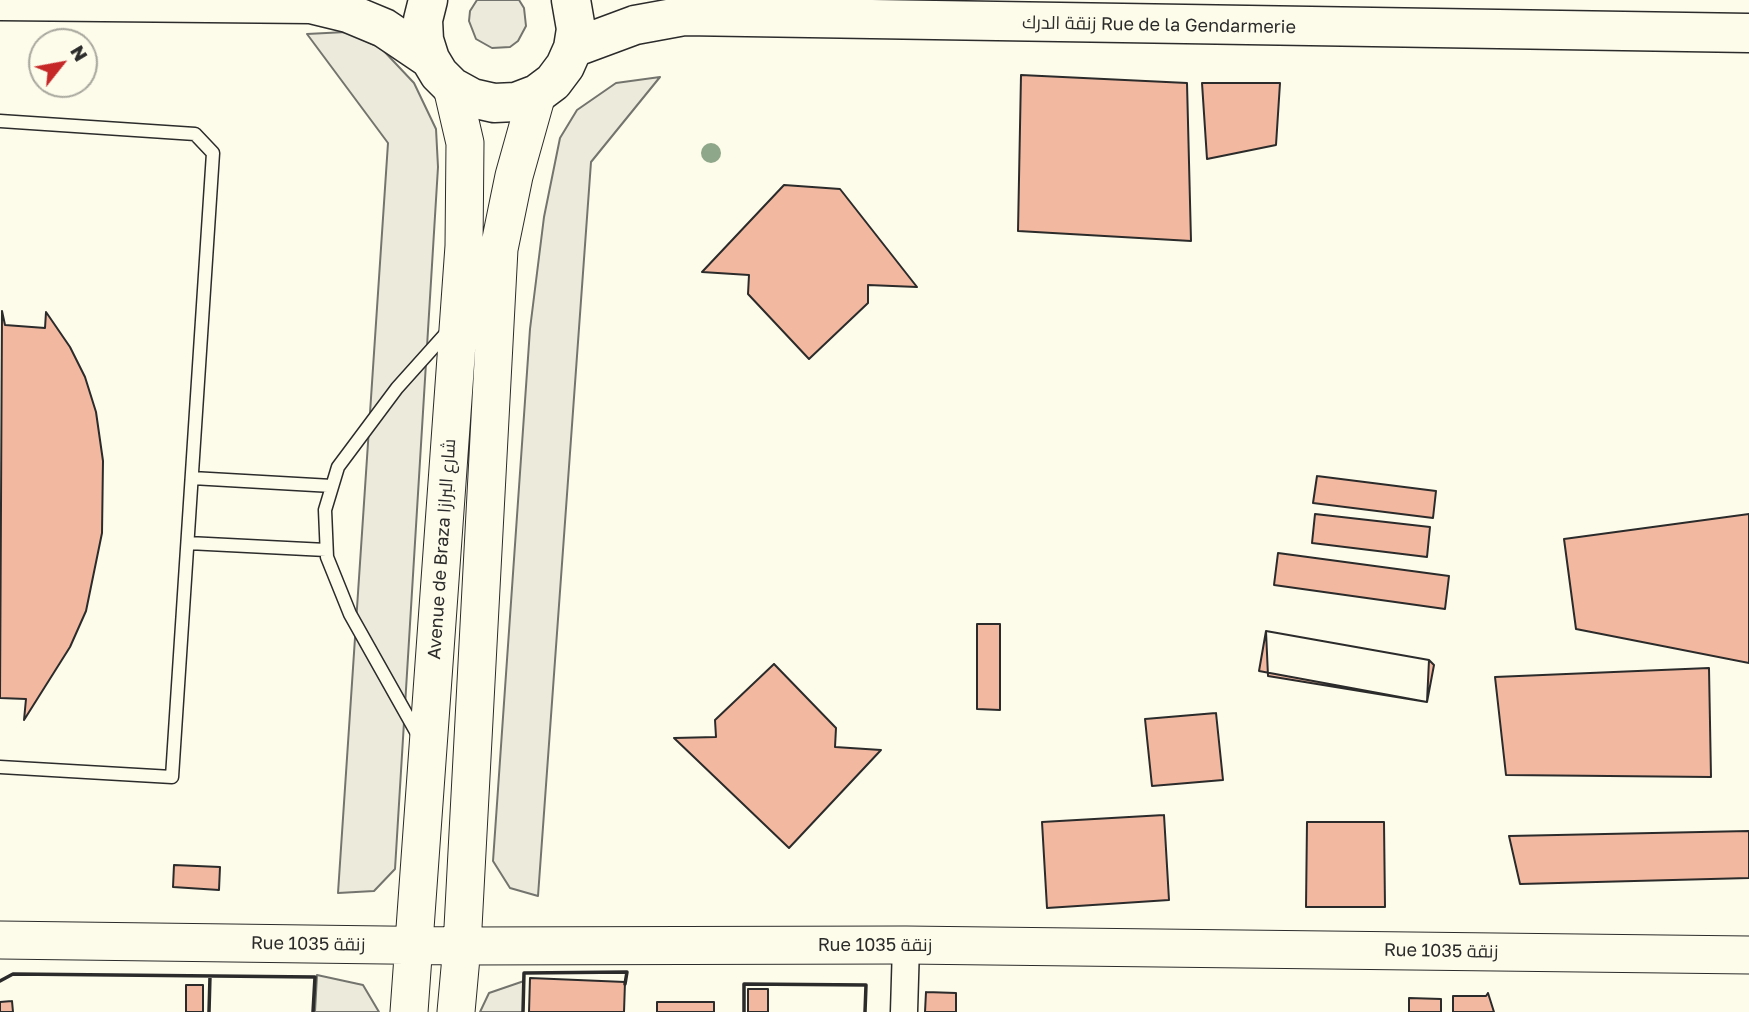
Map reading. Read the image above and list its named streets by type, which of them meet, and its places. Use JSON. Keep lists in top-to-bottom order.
{
  "streets": {
    "main road": ["زنقة الدرك Rue de la Gendarmerie", "Avenue de Braza شارع البرازا", "Rue 1035 زنقة"]
  },
  "crossings": [
    ["Avenue de Braza شارع البرازا", "Rue 1035 زنقة"]
  ],
  "north": "top right"
}
